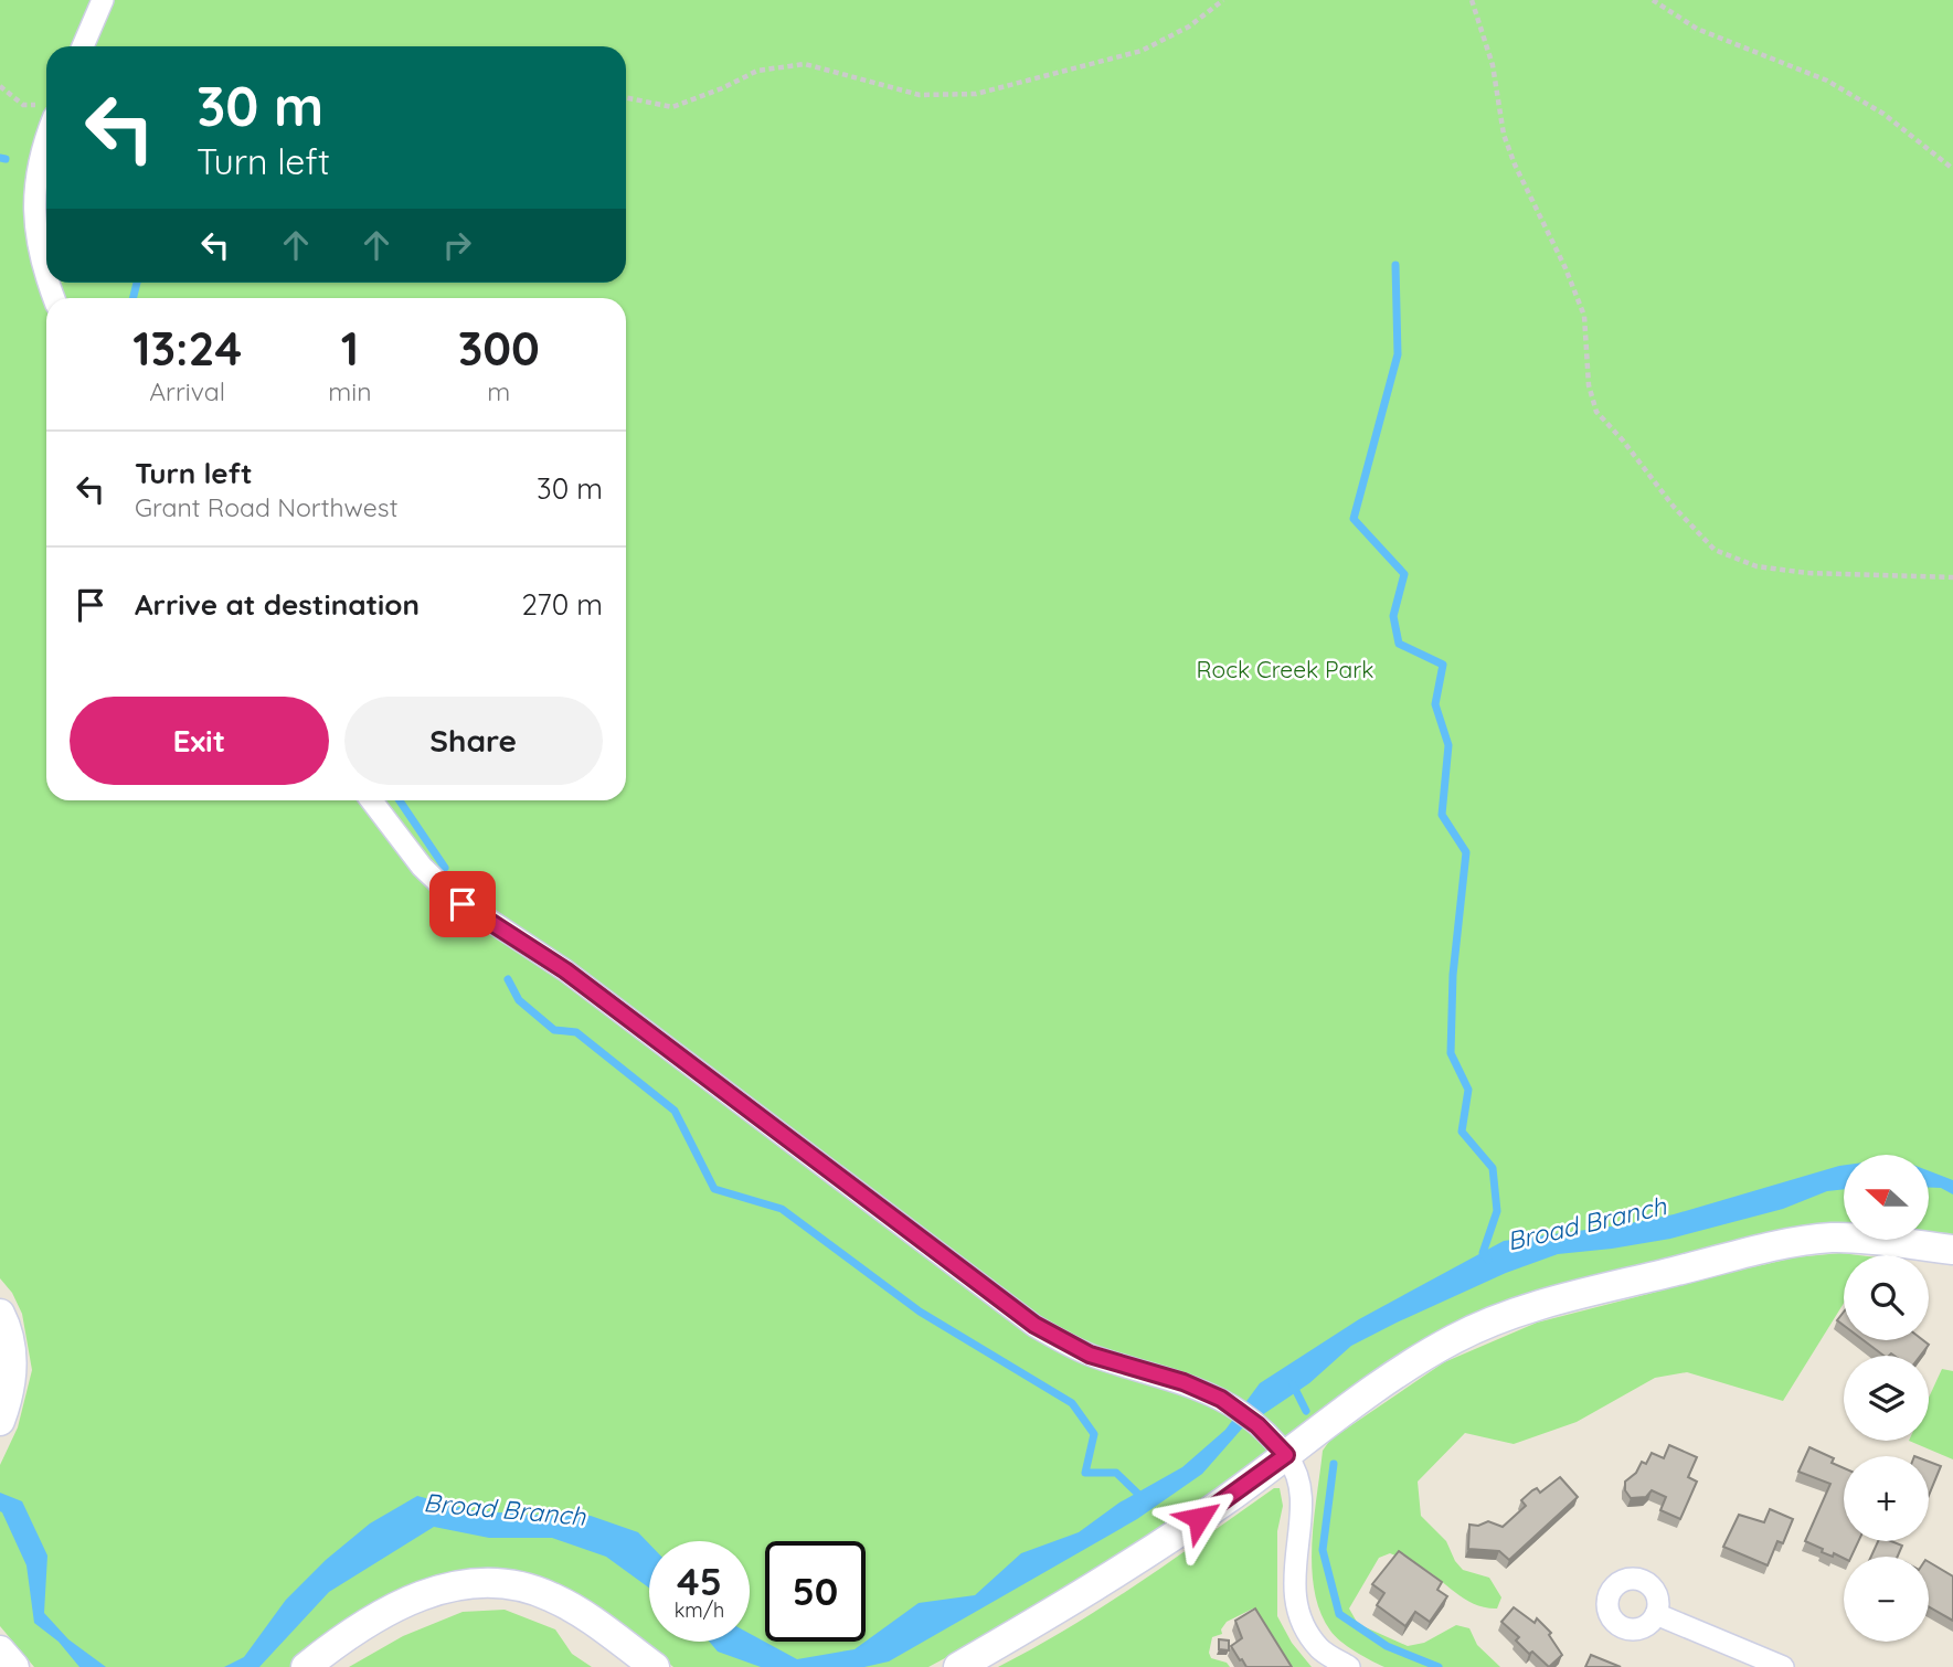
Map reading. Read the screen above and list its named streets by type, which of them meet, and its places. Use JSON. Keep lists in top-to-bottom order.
{
  "water": ["Broad Branch"],
  "parks": ["Rock Creek Park"],
  "north": "left",
  "page": {
    "turn": ["30 m", "Turn left"],
    "eta": [
      "13:24",
      "Arrival",
      "1",
      "min",
      "300",
      "m"
    ],
    "list": [
      {
        "name": "Turn left",
        "note": "Grant Road Northwest",
        "value": "30 m"
      },
      {
        "name": "Arrive at destination",
        "value": "270 m"
      }
    ],
    "buttons": ["Exit", "Share"],
    "map_buttons": ["+", "−"],
    "speed": "45 km/h",
    "limit": "50"
  }
}
